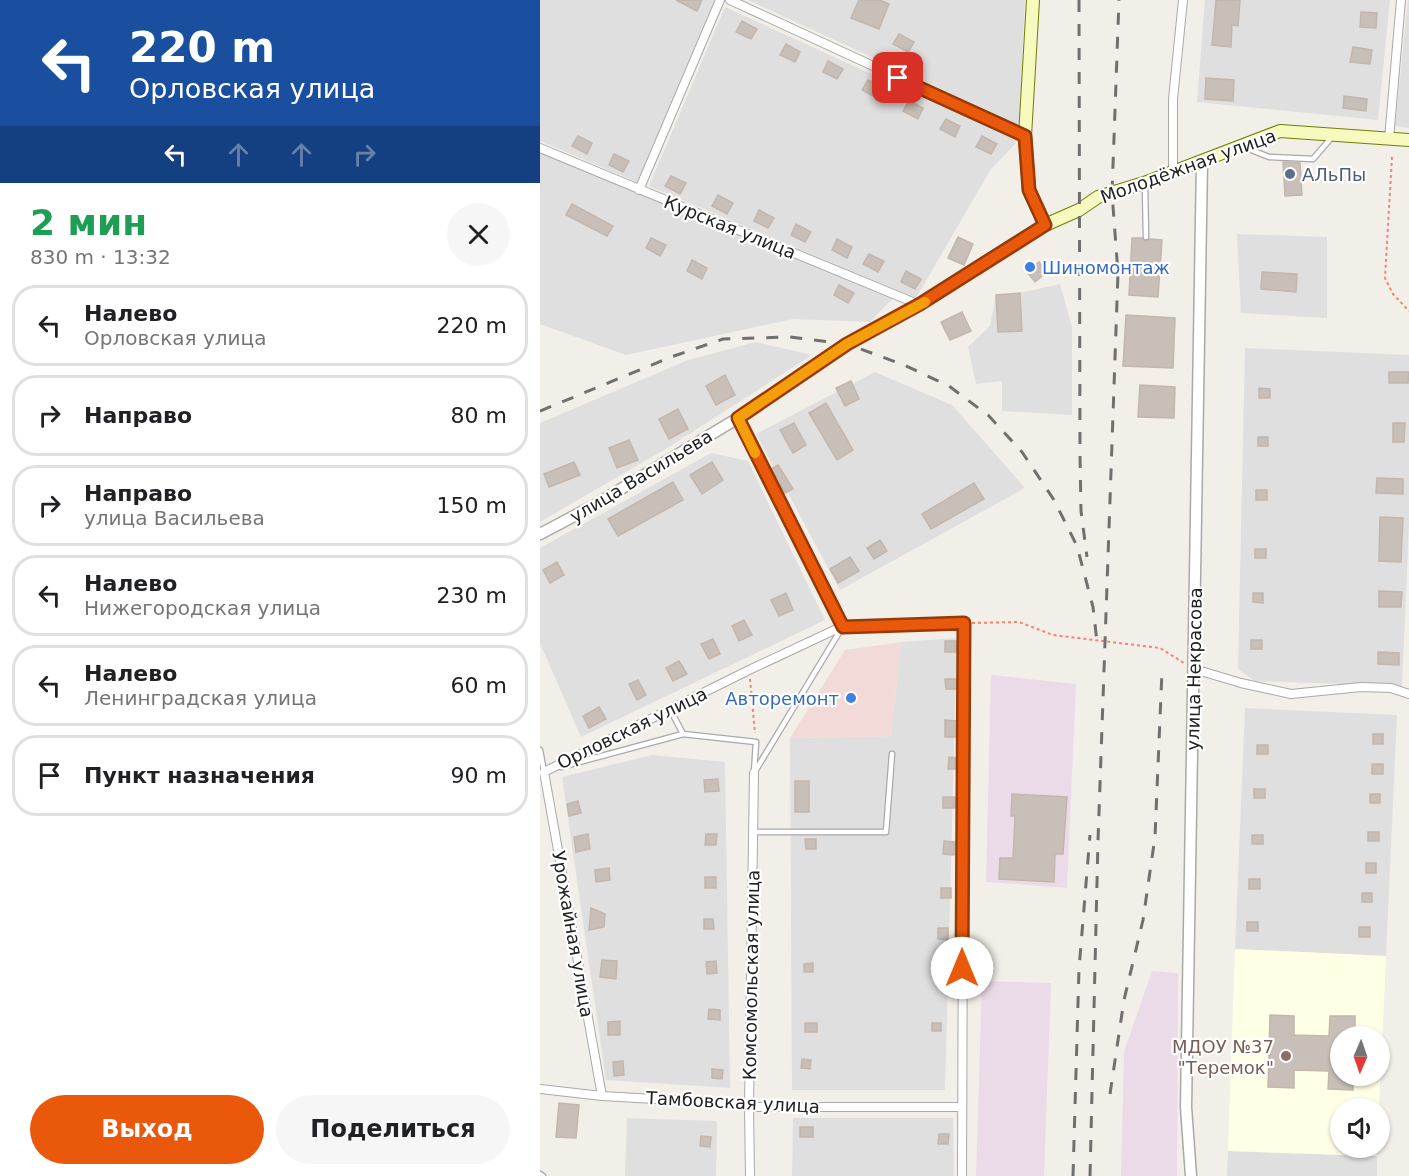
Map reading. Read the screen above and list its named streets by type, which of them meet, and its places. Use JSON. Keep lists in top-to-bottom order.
{
  "streets": {
    "main road": ["Молодёжная улица"],
    "street": [
      "Курская улица",
      "улица Васильева",
      "улица Некрасова",
      "Орловская улица",
      "Урожайная улица",
      "Комсомольская улица",
      "Тамбовская улица"
    ]
  },
  "crossings": [
    ["Молодёжная улица", "улица Васильева"],
    ["Молодёжная улица", "улица Некрасова"],
    ["Курская улица", "улица Васильева"],
    ["Орловская улица", "Урожайная улица"],
    ["Урожайная улица", "Тамбовская улица"],
    ["Комсомольская улица", "Тамбовская улица"]
  ],
  "places": [
    "АЛьПы",
    "Шиномонтаж",
    "Авторемонт",
    "МДОУ №37 \"Теремок\""
  ],
  "north": "bottom",
  "page": {
    "turn": ["220 m", "Орловская улица"],
    "heading": ["2 мин", "830 m · 13:32"],
    "list": [
      {
        "name": "Налево",
        "note": "Орловская улица",
        "value": "220 m"
      },
      {
        "name": "Направо",
        "value": "80 m"
      },
      {
        "name": "Направо",
        "note": "улица Васильева",
        "value": "150 m"
      },
      {
        "name": "Налево",
        "note": "Нижегородская улица",
        "value": "230 m"
      },
      {
        "name": "Налево",
        "note": "Ленинградская улица",
        "value": "60 m"
      },
      {
        "name": "Пункт назначения",
        "value": "90 m"
      }
    ],
    "buttons": ["Выход", "Поделиться"]
  }
}
